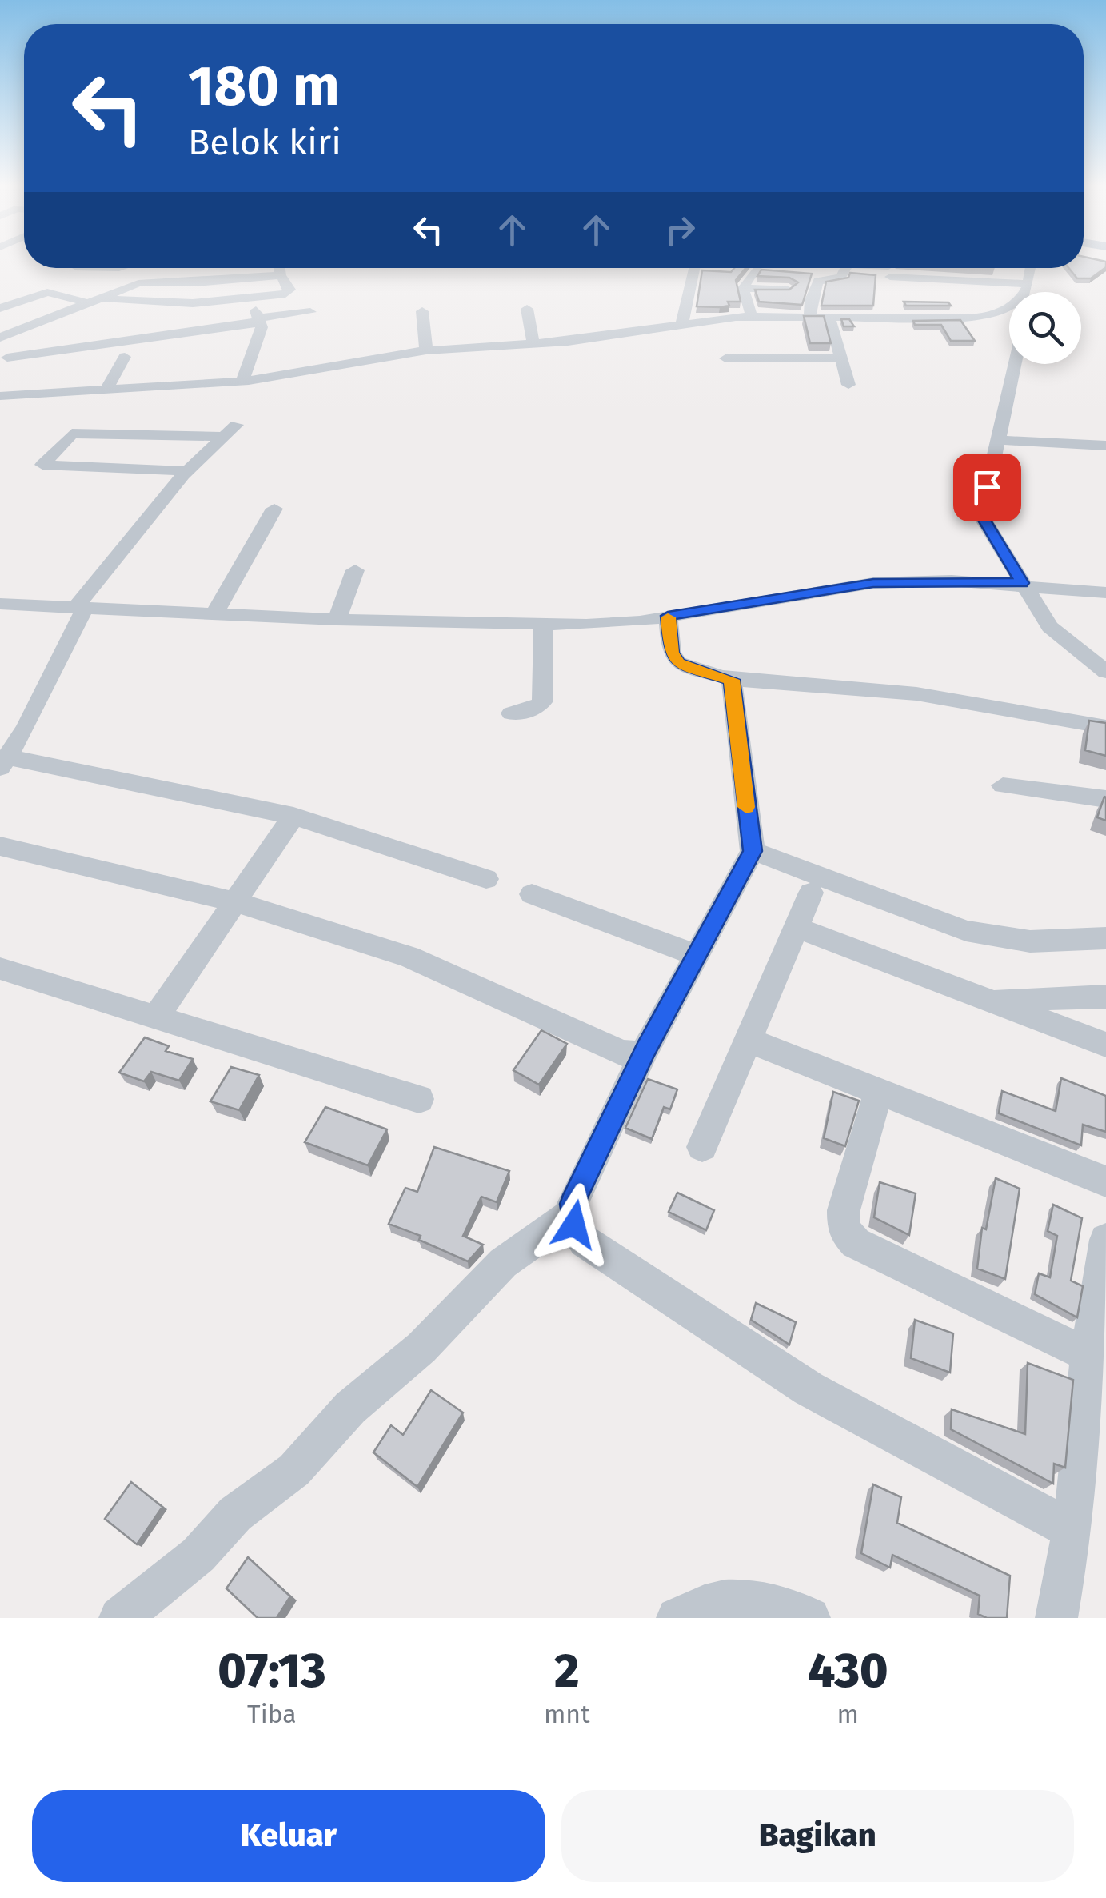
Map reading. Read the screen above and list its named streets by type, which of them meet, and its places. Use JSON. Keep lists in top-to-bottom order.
{
  "page": {
    "turn": ["180 m", "Belok kiri"],
    "eta": [
      "07:13",
      "Tiba",
      "2",
      "mnt",
      "430",
      "m"
    ],
    "buttons": ["Keluar", "Bagikan"]
  }
}
